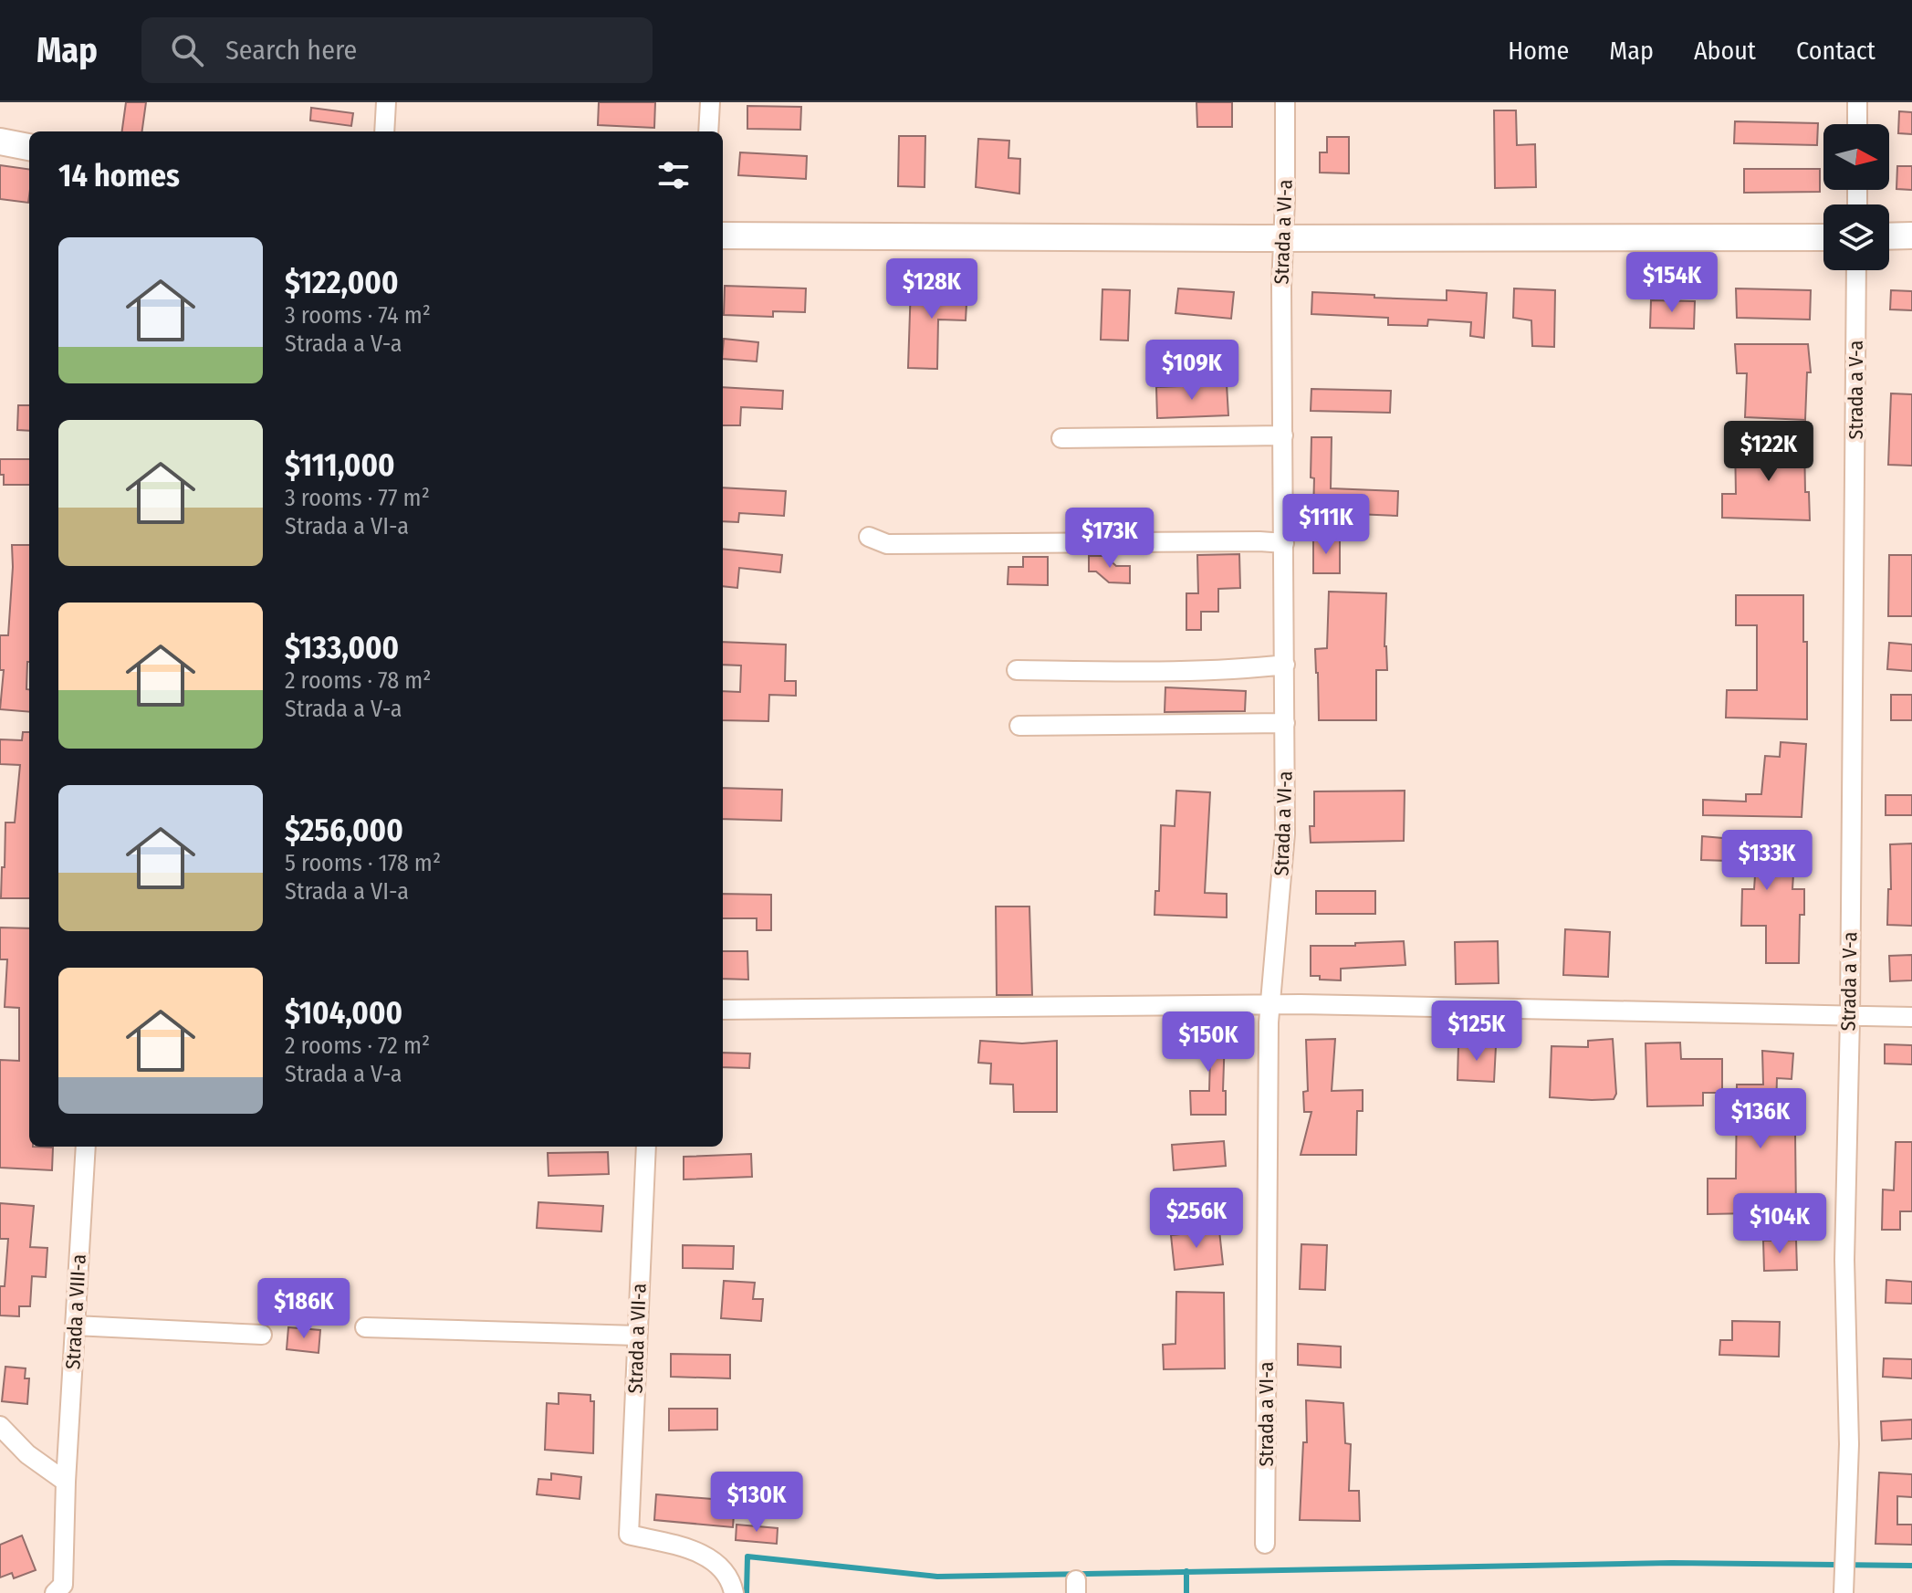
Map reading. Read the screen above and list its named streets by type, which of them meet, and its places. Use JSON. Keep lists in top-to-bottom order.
{
  "streets": {
    "street": [
      "Strada a VI-a",
      "Strada a V-a",
      "Strada a VIII-a",
      "Strada a VII-a"
    ]
  },
  "north": "right",
  "page": {
    "header": "Map",
    "search": "Search here",
    "nav": [
      "Home",
      "Map",
      "About",
      "Contact"
    ],
    "heading": "14 homes",
    "list": [
      {
        "name": "$122,000",
        "note": "3 rooms · 74 m² · Strada a V-a"
      },
      {
        "name": "$111,000",
        "note": "3 rooms · 77 m² · Strada a VI-a"
      },
      {
        "name": "$133,000",
        "note": "2 rooms · 78 m² · Strada a V-a"
      },
      {
        "name": "$256,000",
        "note": "5 rooms · 178 m² · Strada a VI-a"
      },
      {
        "name": "$104,000",
        "note": "2 rooms · 72 m² · Strada a V-a"
      }
    ],
    "price": [
      "$154K",
      "$128K",
      "$109K",
      "$122K",
      "$111K",
      "$173K",
      "$133K",
      "$125K",
      "$150K",
      "$136K",
      "$256K",
      "$104K",
      "$186K",
      "$130K"
    ]
  }
}
